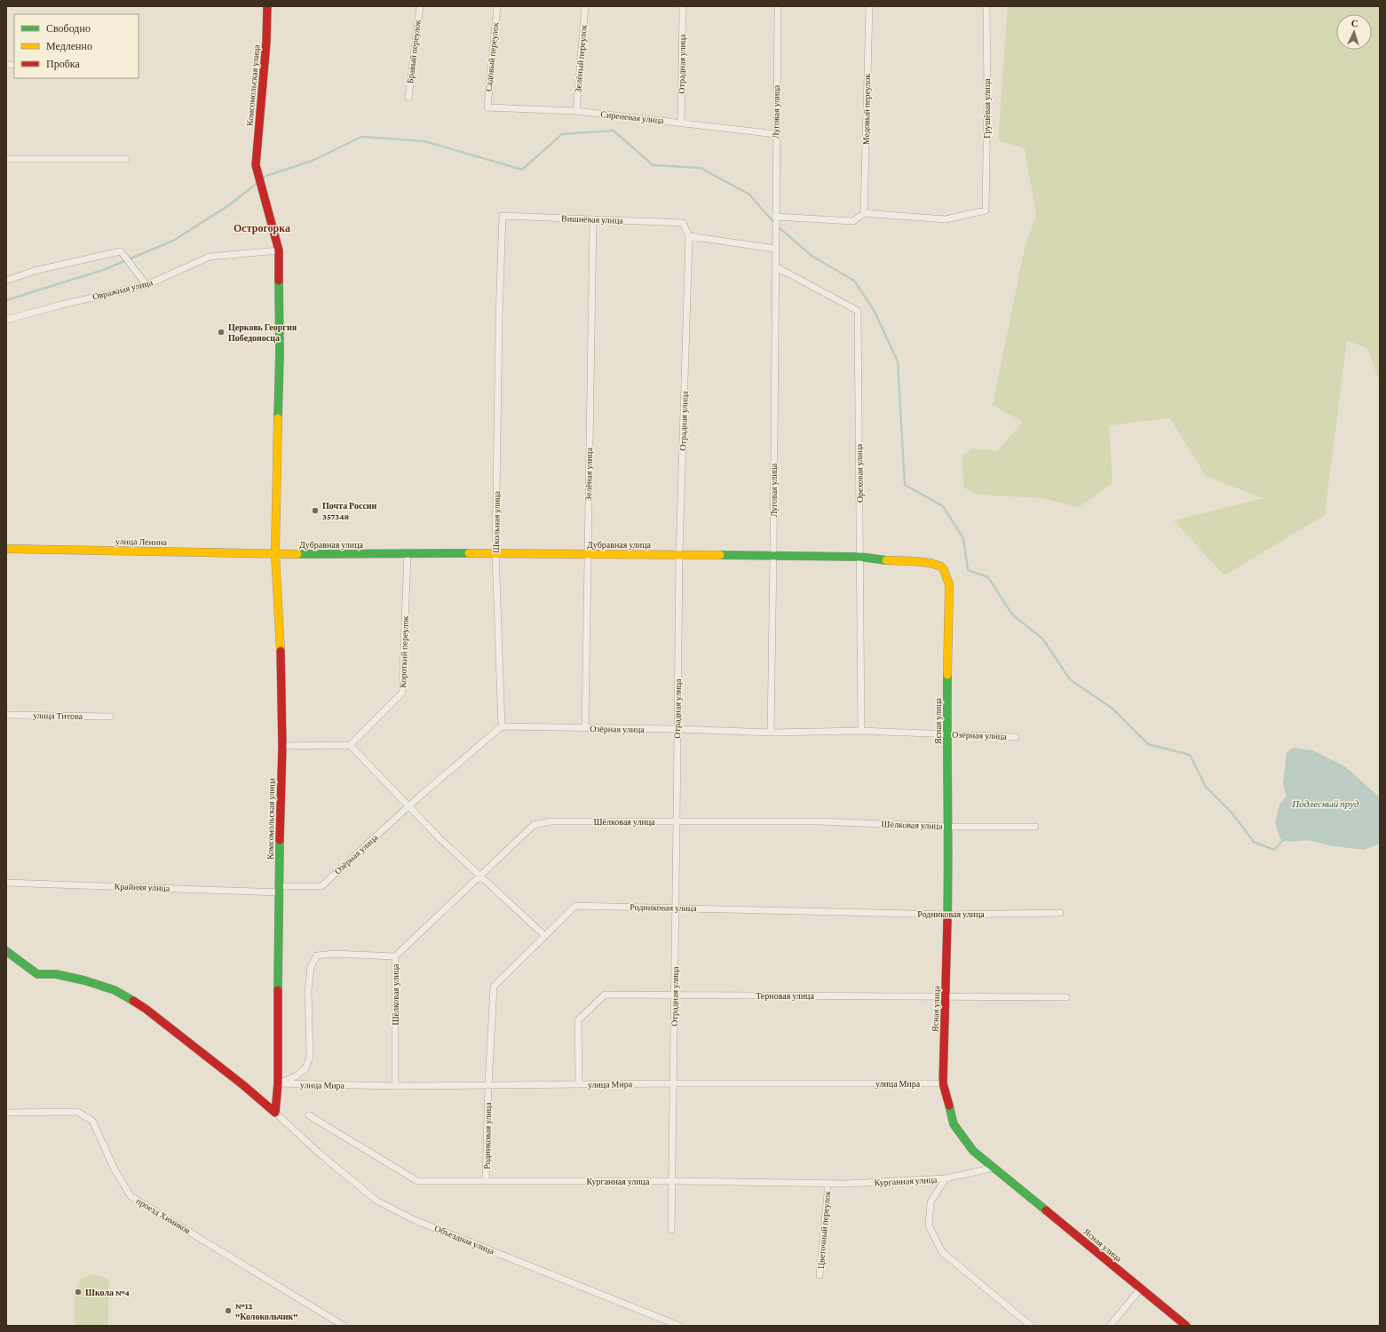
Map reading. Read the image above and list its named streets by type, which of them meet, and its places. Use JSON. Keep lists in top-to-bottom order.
{
  "streets": {
    "street": [
      "Бравый переулок",
      "Садовый переулок",
      "Зелёный переулок",
      "Отрадная улица",
      "Комсомольская улица",
      "Грушёвая улица",
      "Медовый переулок",
      "Луговая улица",
      "Сиреневая улица",
      "Вишнёвая улица",
      "Овражная улица",
      "Ореховая улица",
      "Зелёная улица",
      "Школьная улица",
      "улица Ленина",
      "Дубравная улица",
      "Короткий переулок",
      "улица Титова",
      "Ясная улица",
      "Озёрная улица",
      "Шёлковая улица",
      "Крайняя улица",
      "Родниковая улица",
      "Терновая улица",
      "улица Мира",
      "Курганная улица",
      "проезд Химиков",
      "Цветочный переулок",
      "Объездная улица"
    ]
  },
  "crossings": [
    ["Садовый переулок", "Сиреневая улица"],
    ["Зелёный переулок", "Сиреневая улица"],
    ["Отрадная улица", "Сиреневая улица"],
    ["Отрадная улица", "Вишнёвая улица"],
    ["Отрадная улица", "Дубравная улица"],
    ["Отрадная улица", "Озёрная улица"],
    ["Отрадная улица", "Шёлковая улица"],
    ["Отрадная улица", "Родниковая улица"],
    ["Отрадная улица", "Терновая улица"],
    ["Отрадная улица", "улица Мира"],
    ["Отрадная улица", "Курганная улица"],
    ["Комсомольская улица", "Овражная улица"],
    ["Комсомольская улица", "улица Ленина"],
    ["Комсомольская улица", "Дубравная улица"],
    ["Комсомольская улица", "Озёрная улица"],
    ["Комсомольская улица", "Крайняя улица"],
    ["Комсомольская улица", "улица Мира"],
    ["Комсомольская улица", "Объездная улица"],
    ["Грушёвая улица", "Медовый переулок"],
    ["Луговая улица", "Сиреневая улица"],
    ["Луговая улица", "Ореховая улица"],
    ["Луговая улица", "Дубравная улица"],
    ["Луговая улица", "Озёрная улица"],
    ["Вишнёвая улица", "Зелёная улица"],
    ["Вишнёвая улица", "Школьная улица"],
    ["Ореховая улица", "Дубравная улица"],
    ["Ореховая улица", "Озёрная улица"],
    ["Зелёная улица", "Дубравная улица"],
    ["Зелёная улица", "Озёрная улица"],
    ["Школьная улица", "Дубравная улица"],
    ["Школьная улица", "Озёрная улица"],
    ["улица Ленина", "Дубравная улица"],
    ["Дубравная улица", "Короткий переулок"],
    ["Дубравная улица", "Ясная улица"],
    ["Ясная улица", "Озёрная улица"],
    ["Ясная улица", "Шёлковая улица"],
    ["Ясная улица", "Родниковая улица"],
    ["Ясная улица", "Терновая улица"],
    ["Ясная улица", "улица Мира"],
    ["Ясная улица", "Курганная улица"],
    ["Озёрная улица", "Крайняя улица"],
    ["Шёлковая улица", "улица Мира"],
    ["Родниковая улица", "улица Мира"],
    ["Родниковая улица", "Курганная улица"],
    ["Терновая улица", "улица Мира"],
    ["Курганная улица", "Цветочный переулок"]
  ],
  "districts": ["Острогорка"],
  "water": ["Подлесный пруд"],
  "places": [
    "Церковь Георгия Победоносца",
    "Почта России 357348",
    "Школа №4",
    "№12 \"Колокольчик\""
  ],
  "legend": ["Свободно", "Медленно", "Пробка"],
  "north": "top"
}
